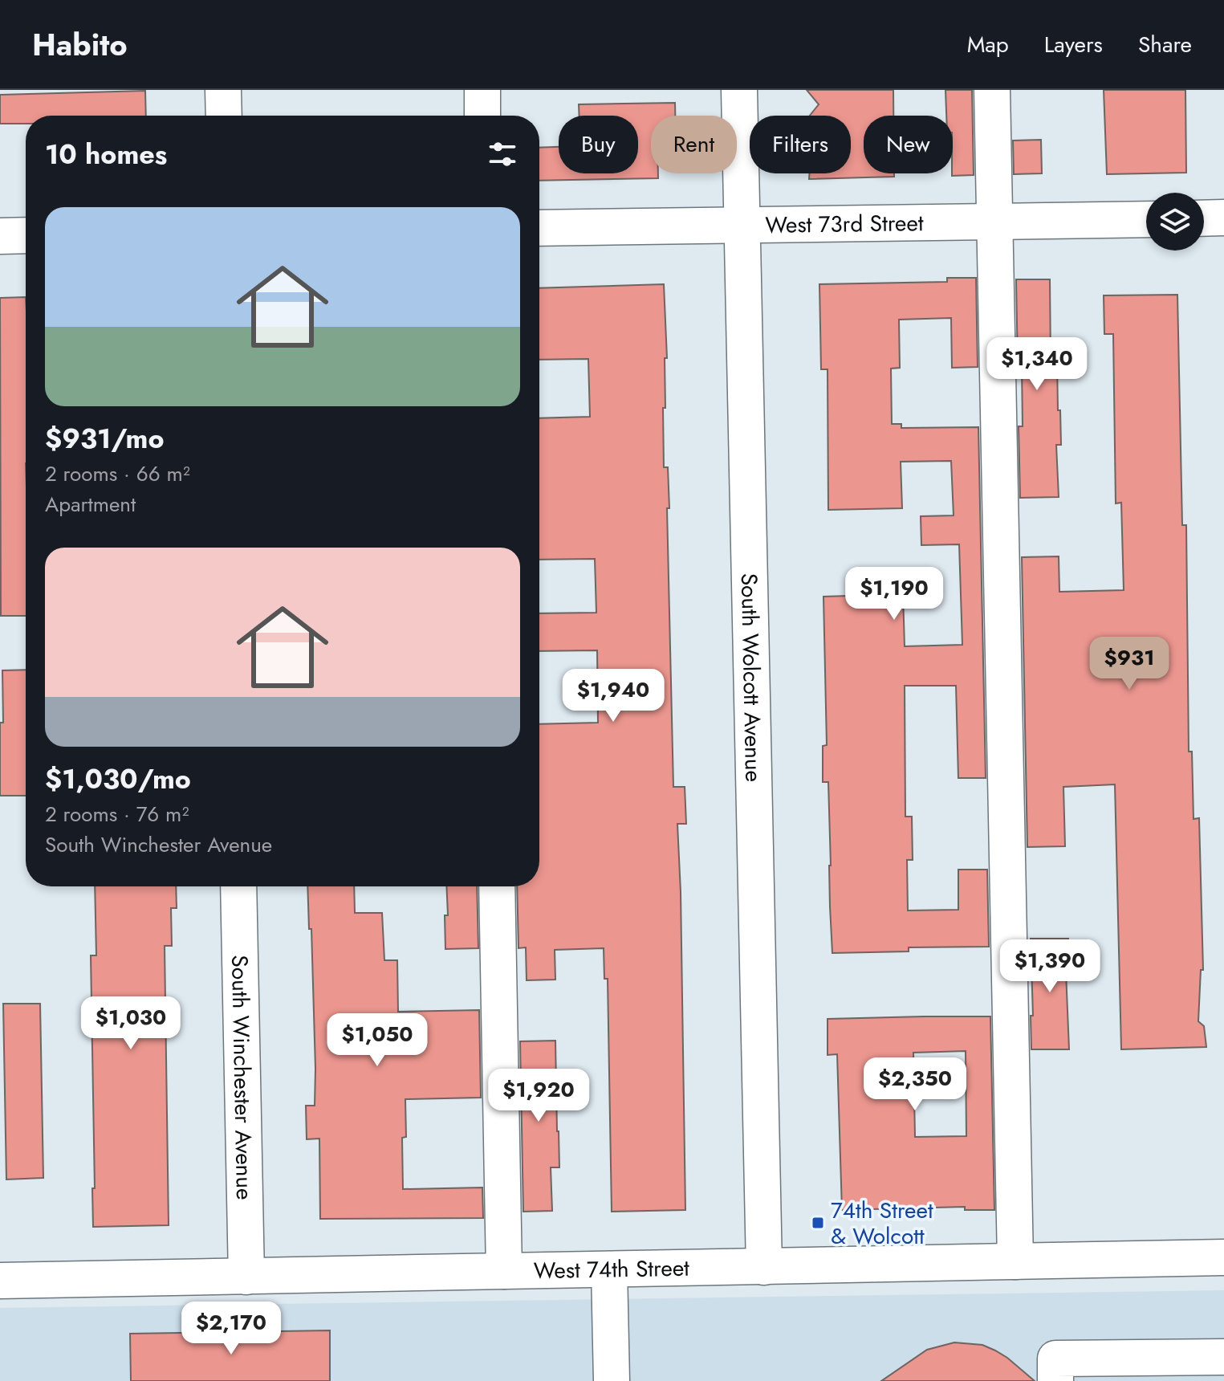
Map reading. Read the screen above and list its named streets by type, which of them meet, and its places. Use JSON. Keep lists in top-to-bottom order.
{
  "streets": {
    "street": [
      "West 73rd Street",
      "South Wolcott Avenue",
      "South Winchester Avenue",
      "West 74th Street"
    ]
  },
  "crossings": [
    ["West 73rd Street", "South Wolcott Avenue"],
    ["South Wolcott Avenue", "West 74th Street"],
    ["South Winchester Avenue", "West 74th Street"]
  ],
  "places": {
    "transit": ["74th Street & Wolcott"]
  },
  "page": {
    "header": "Habito",
    "nav": ["Map", "Layers", "Share"],
    "chip": [
      "Buy",
      "Rent",
      "Filters",
      "New"
    ],
    "heading": "10 homes",
    "list": [
      {
        "name": "$931/mo",
        "note": "2 rooms · 66 m² · Apartment"
      },
      {
        "name": "$1,030/mo",
        "note": "2 rooms · 76 m² · South Winchester Avenue"
      }
    ],
    "price": [
      "$1,340",
      "$1,190",
      "$931",
      "$1,940",
      "$1,390",
      "$1,030",
      "$1,050",
      "$2,350",
      "$1,920",
      "$2,170"
    ]
  }
}
